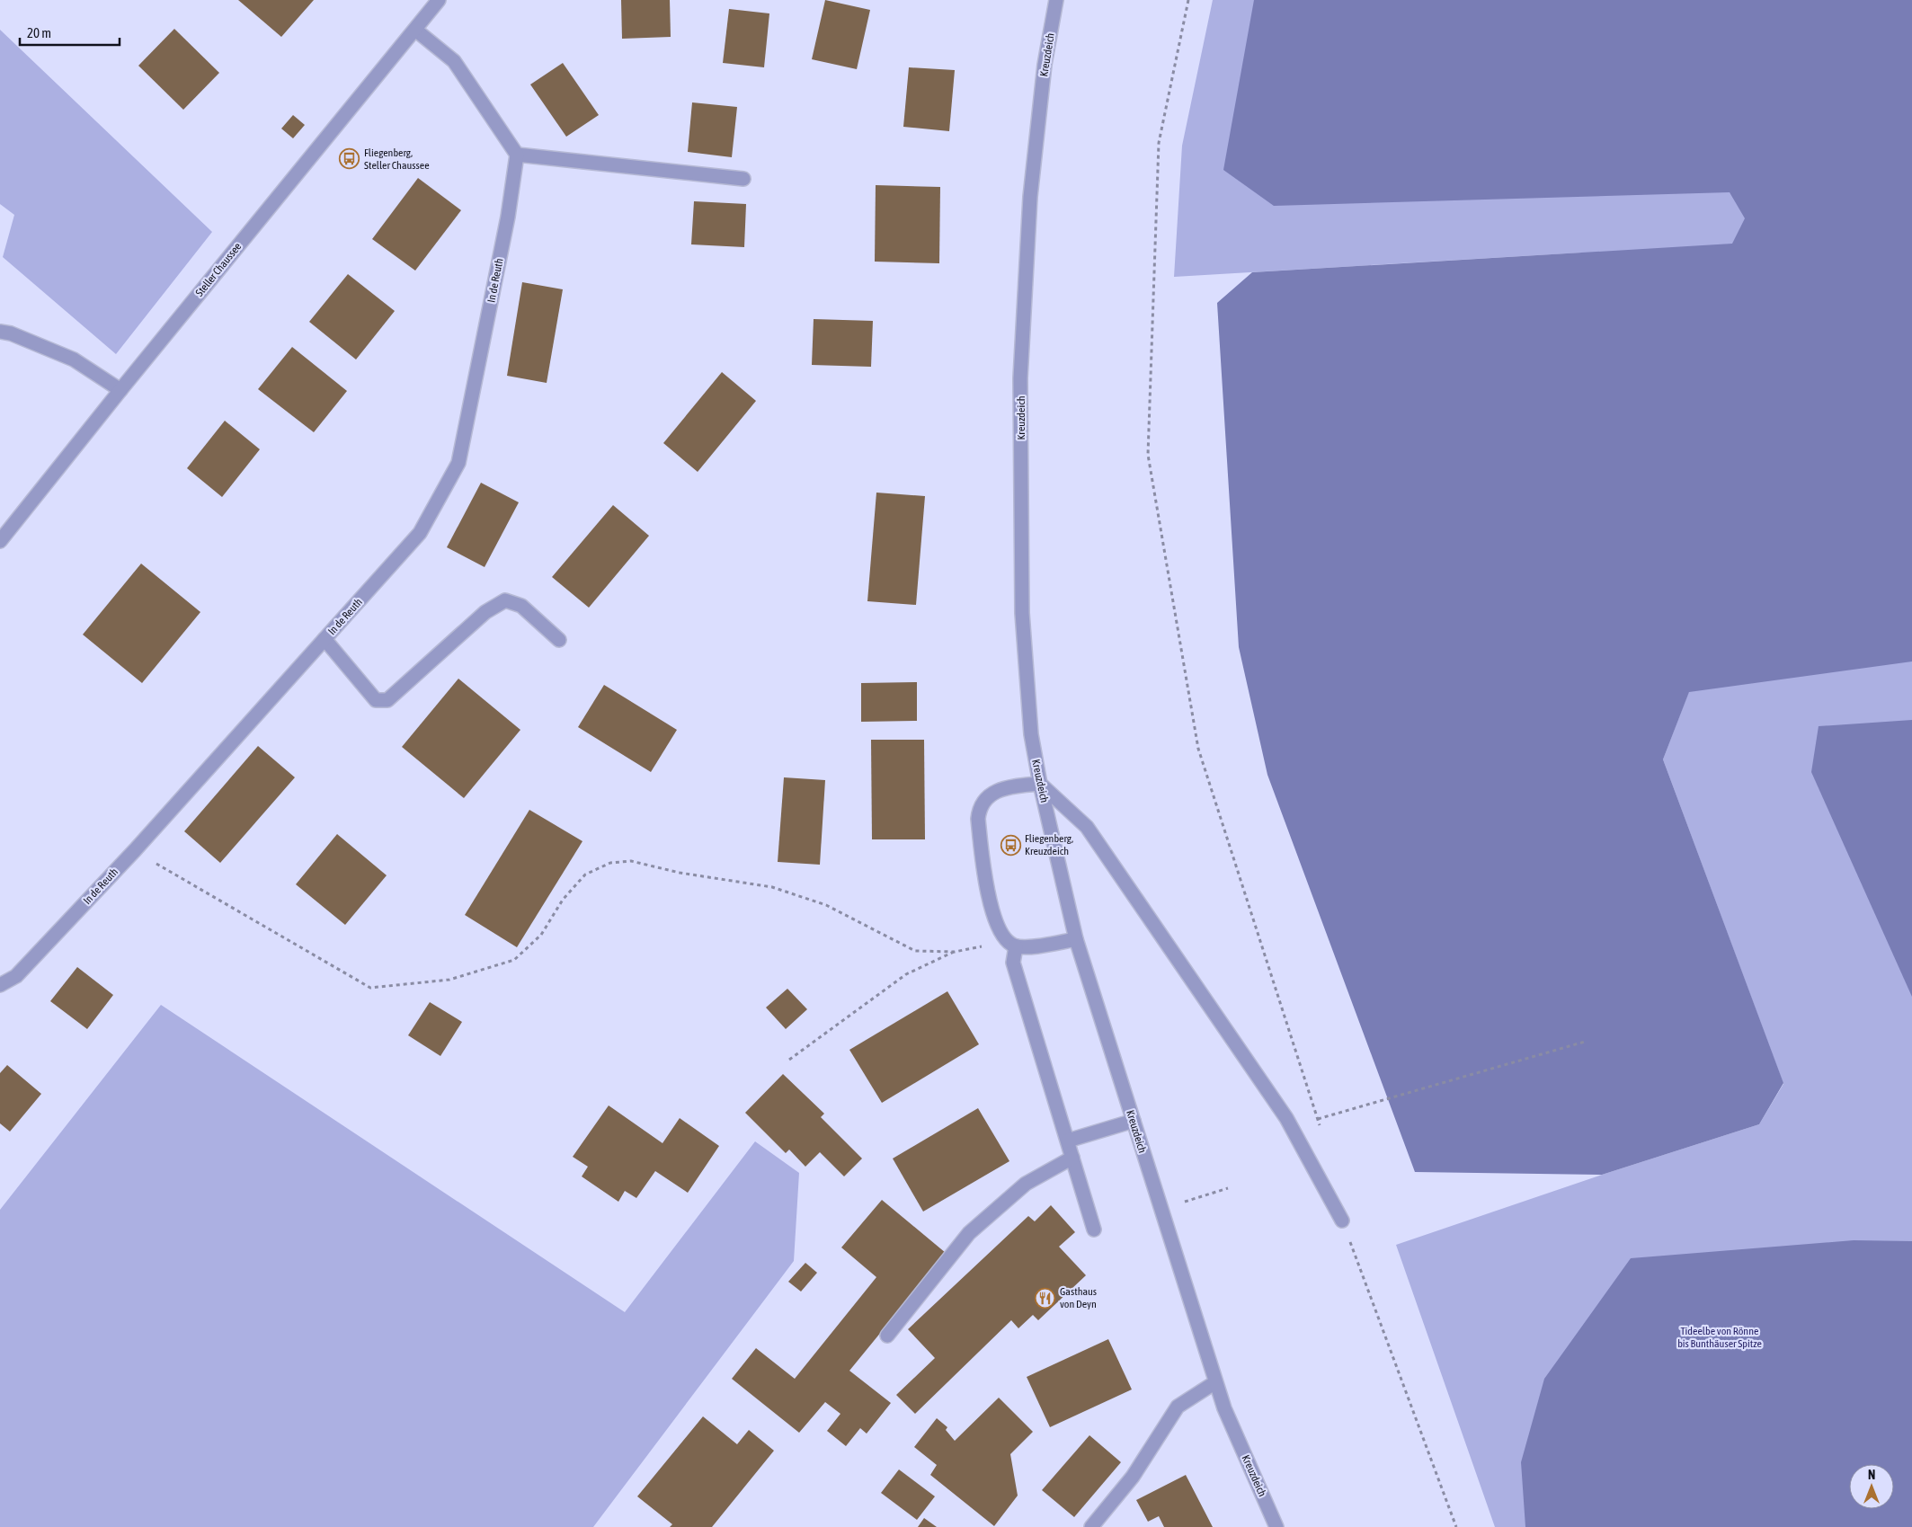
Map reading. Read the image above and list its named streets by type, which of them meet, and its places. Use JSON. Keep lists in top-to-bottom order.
{
  "streets": {
    "street": ["Kreuzdeich", "Steller Chaussee", "In de Reuth"]
  },
  "parks": ["Tideelbe von Rönne bis Bunthäuser Spitze"],
  "places": {
    "bus stop": ["Fliegenberg, Steller Chaussee", "Fliegenberg, Kreuzdeich"],
    "restaurant": ["Gasthaus von Deyn"]
  },
  "scale_bar": "20 m",
  "north": "top"
}
